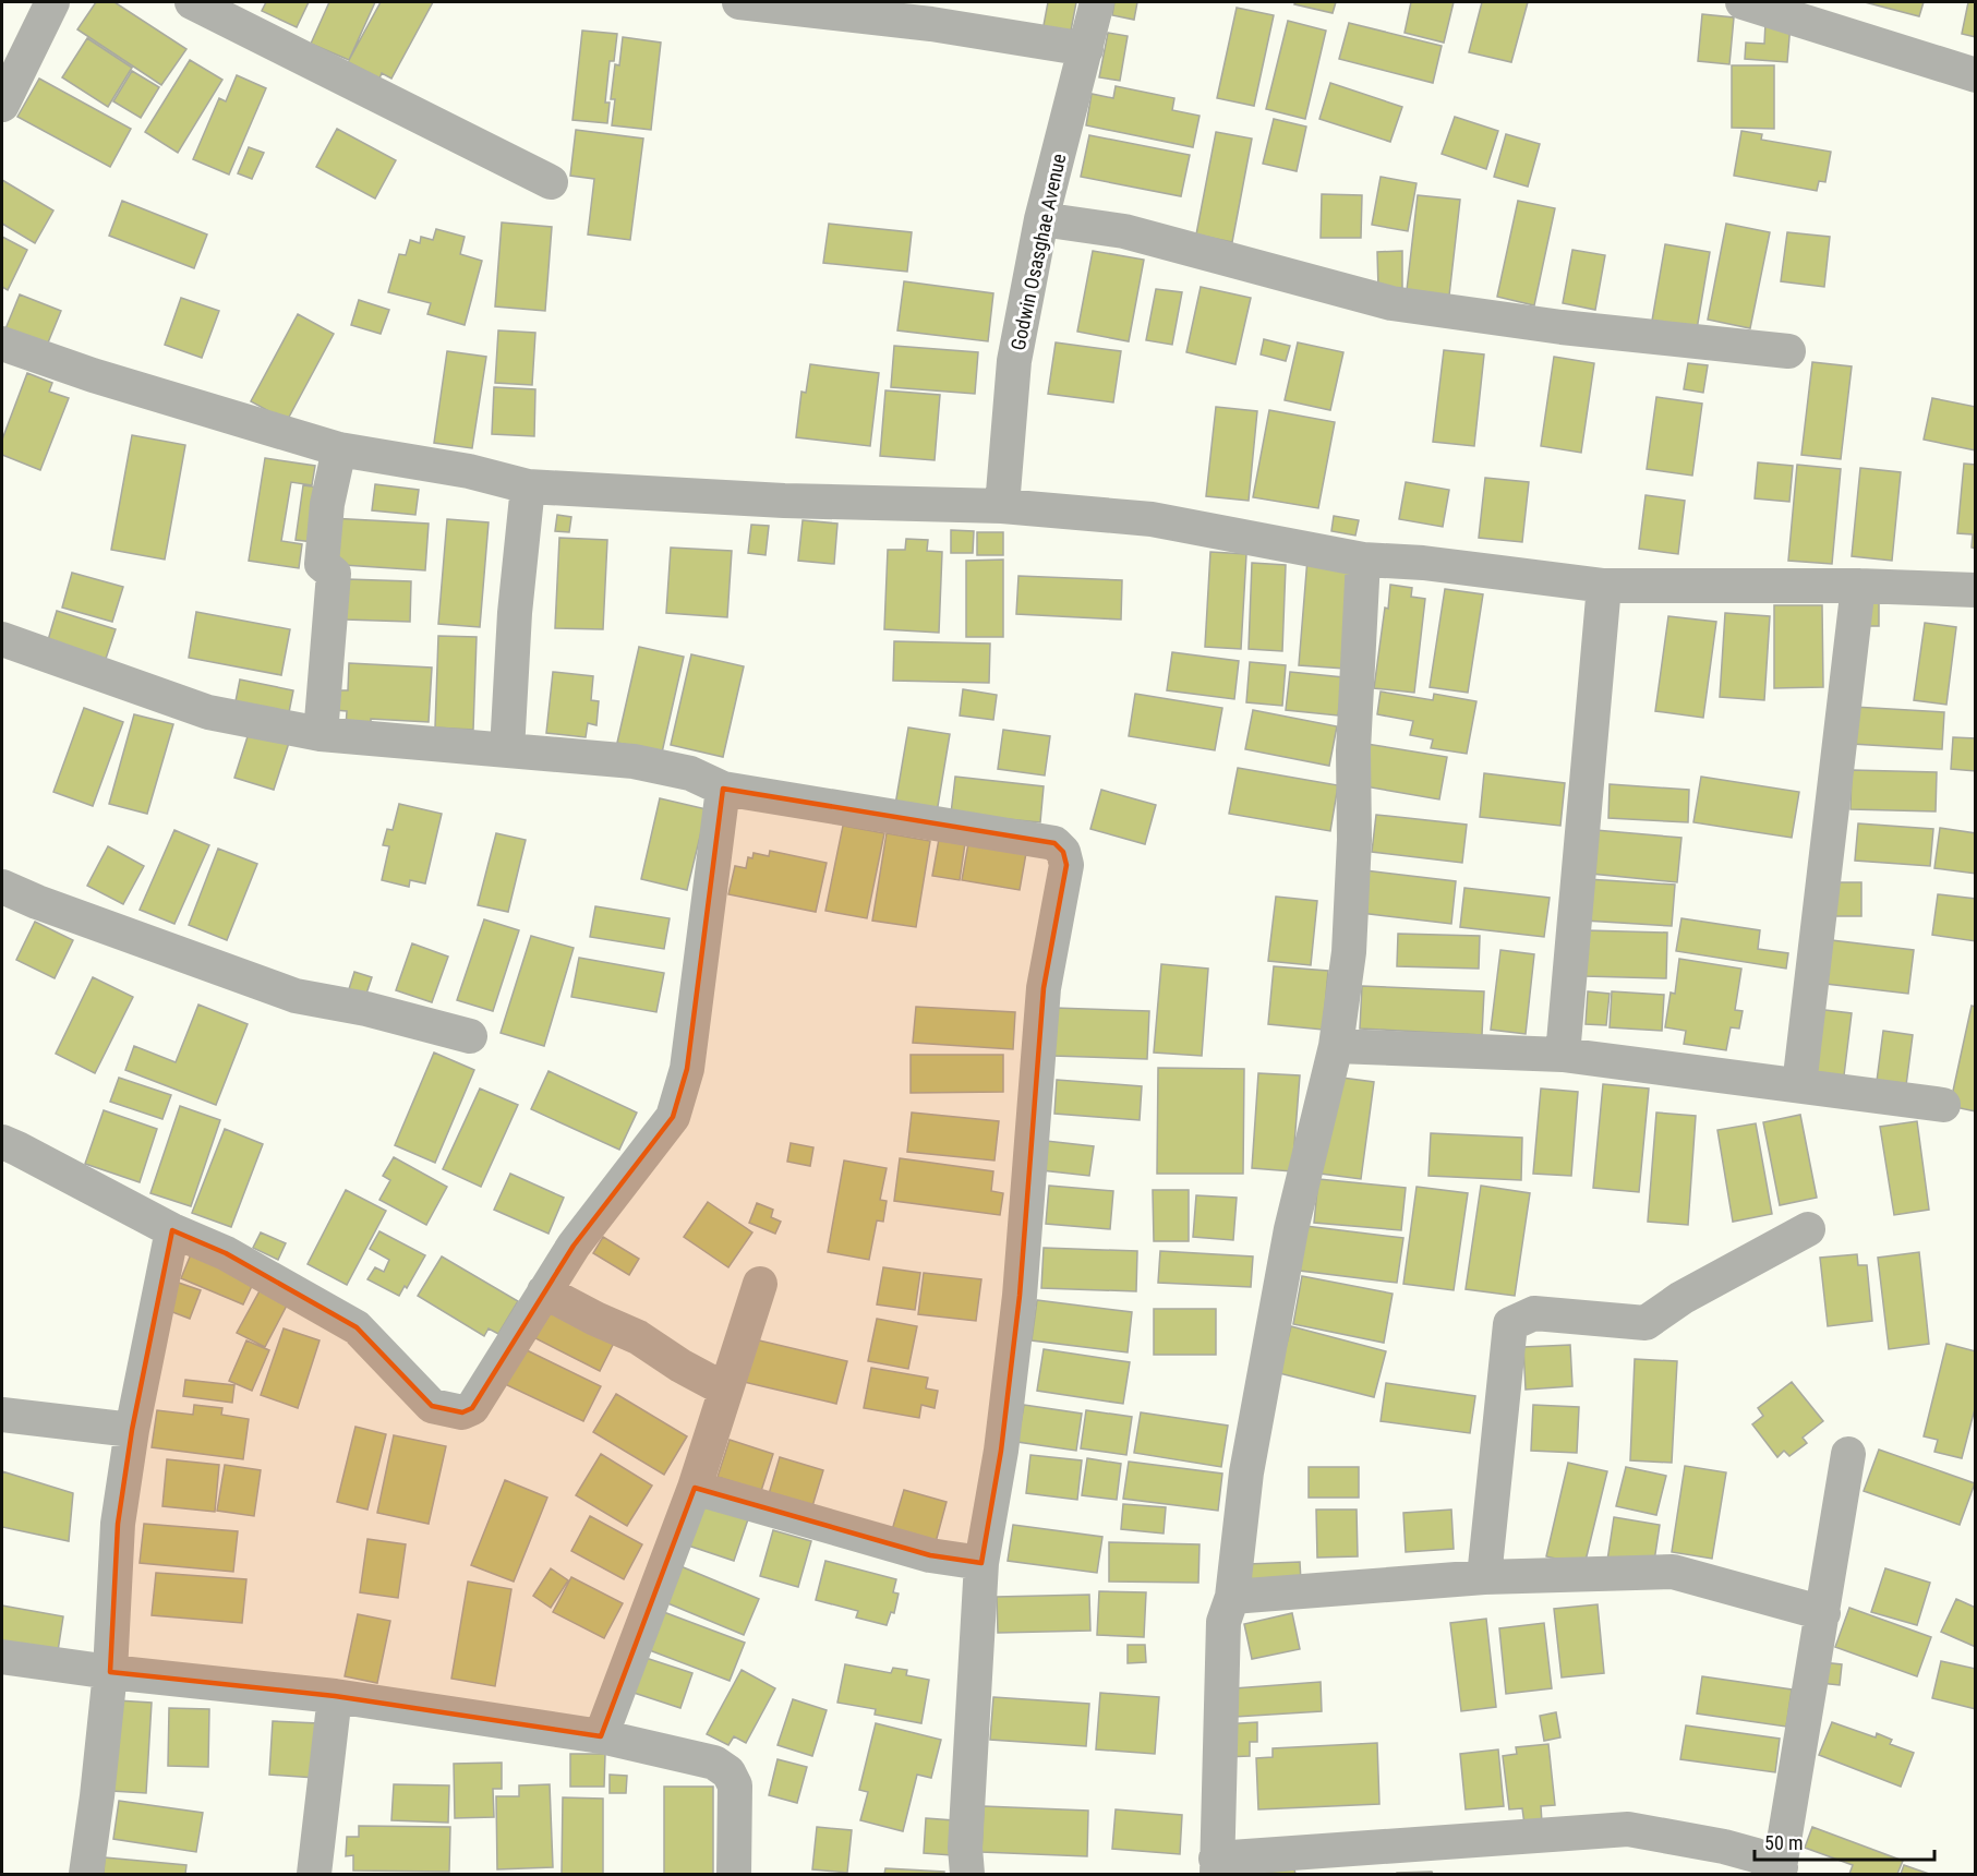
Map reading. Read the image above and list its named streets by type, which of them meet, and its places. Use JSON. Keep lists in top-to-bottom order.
{
  "streets": {
    "street": ["Godwin Osasghae Avenue"]
  },
  "scale_bar": "50 m"
}
